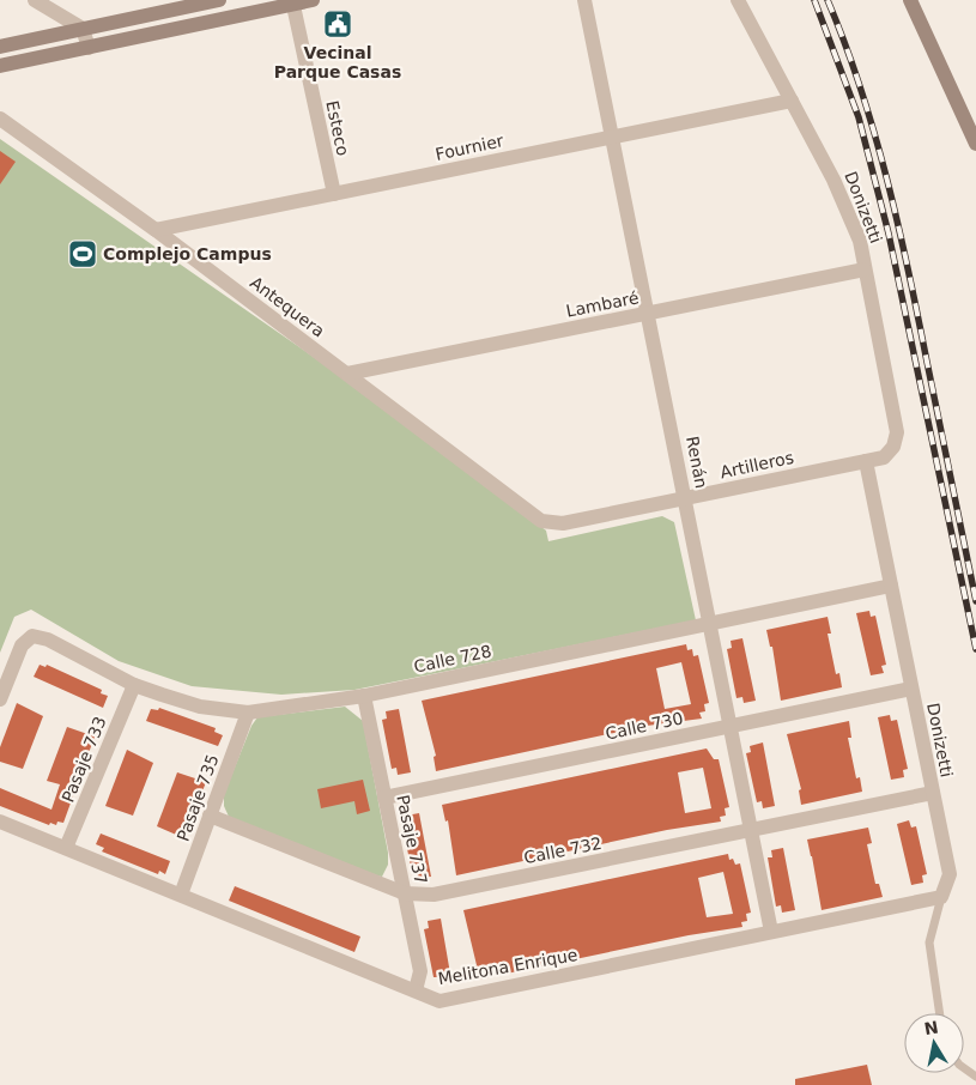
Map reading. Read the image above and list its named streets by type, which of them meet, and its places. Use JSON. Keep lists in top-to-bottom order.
{
  "streets": {
    "street": [
      "Esteco",
      "Fournier",
      "Donizetti",
      "Lambaré",
      "Antequera",
      "Renán",
      "Artilleros",
      "Calle 728",
      "Calle 730",
      "Pasaje 733",
      "Pasaje 735",
      "Pasaje 737",
      "Calle 732",
      "Melitona Enrique"
    ]
  },
  "crossings": [
    ["Esteco", "Fournier"],
    ["Fournier", "Donizetti"],
    ["Fournier", "Antequera"],
    ["Fournier", "Renán"],
    ["Donizetti", "Lambaré"],
    ["Donizetti", "Artilleros"],
    ["Donizetti", "Calle 728"],
    ["Donizetti", "Calle 730"],
    ["Donizetti", "Calle 732"],
    ["Donizetti", "Melitona Enrique"],
    ["Lambaré", "Antequera"],
    ["Lambaré", "Renán"],
    ["Antequera", "Artilleros"],
    ["Renán", "Artilleros"],
    ["Renán", "Calle 728"],
    ["Renán", "Calle 730"],
    ["Renán", "Calle 732"],
    ["Renán", "Melitona Enrique"],
    ["Calle 728", "Pasaje 733"],
    ["Calle 728", "Pasaje 735"],
    ["Calle 728", "Pasaje 737"],
    ["Calle 730", "Pasaje 737"],
    ["Pasaje 733", "Melitona Enrique"],
    ["Pasaje 735", "Calle 732"],
    ["Pasaje 735", "Melitona Enrique"],
    ["Pasaje 737", "Calle 732"],
    ["Pasaje 737", "Melitona Enrique"]
  ],
  "places": {
    "public building": ["Vecinal Parque Casas"],
    "sports": ["Complejo Campus"]
  },
  "north": "top"
}
